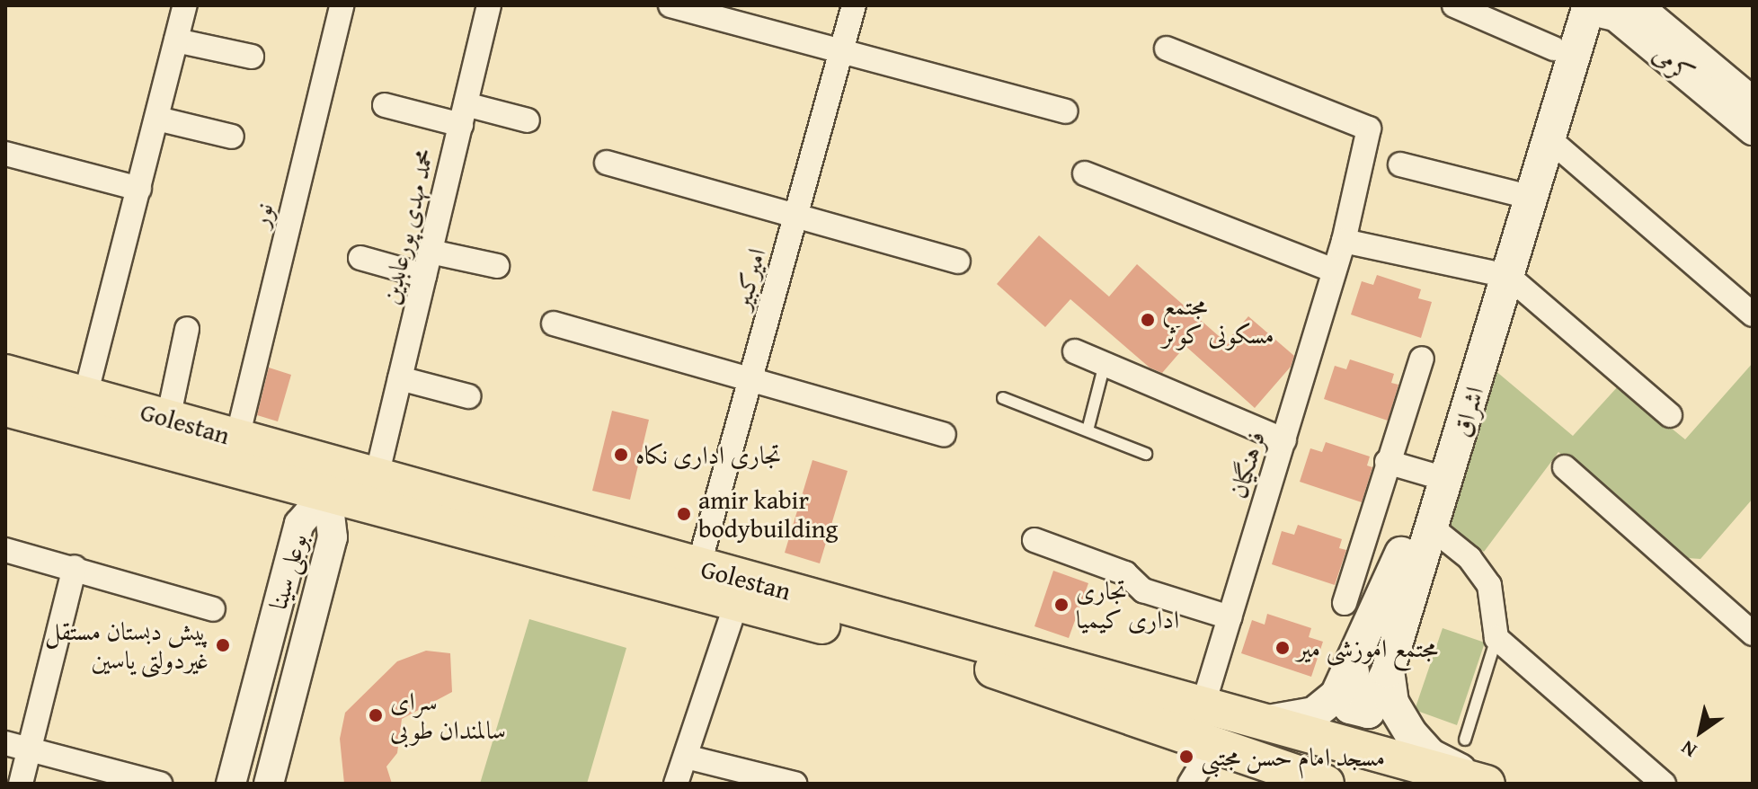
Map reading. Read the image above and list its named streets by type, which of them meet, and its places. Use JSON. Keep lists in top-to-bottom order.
{
  "streets": {
    "main road": ["اشراق", "Golestan"],
    "street": [
      "کرمی",
      "نور",
      "محمد مهدی پورعابدین",
      "امیرکبیر",
      "فرهنگیان",
      "بوعلی سینا"
    ]
  },
  "crossings": [
    ["کرمی", "اشراق"],
    ["نور", "Golestan"],
    ["امیرکبیر", "Golestan"],
    ["اشراق", "Golestan"],
    ["Golestan", "فرهنگیان"],
    ["Golestan", "بوعلی سینا"]
  ],
  "places": [
    "مجتمع مسکونی کوثر",
    "تجاری اداری نکاه",
    "amir kabir bodybuilding",
    "تجاری اداری کیمیا",
    "پیش دبستان مستقل غیردولتی یاسین",
    "مجتمع اموزشی میر",
    "سرای سالمندان طوبی",
    "مسجد امام حسن مجتبی"
  ],
  "north": "bottom left"
}
